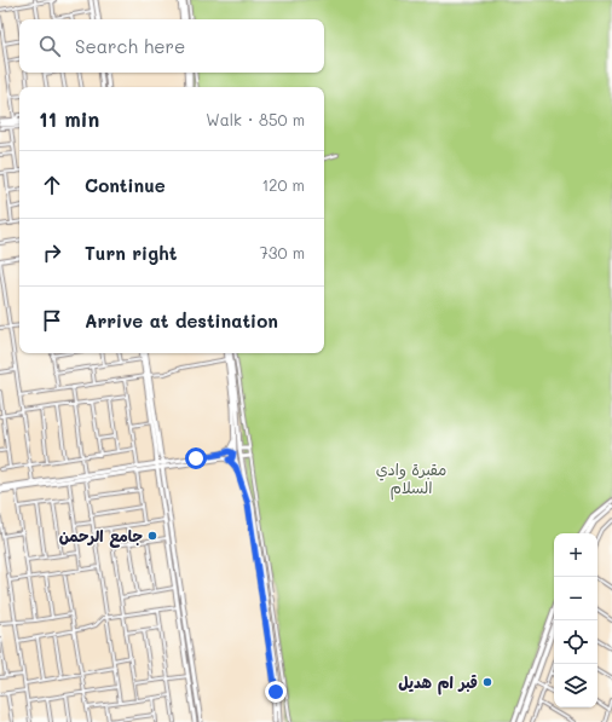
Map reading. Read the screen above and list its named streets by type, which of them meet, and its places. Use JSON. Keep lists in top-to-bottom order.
{
  "parks": ["مقبرة وادي السلام"],
  "places": ["جامع الرحمن", "قبر ام هديل"],
  "page": {
    "search": "Search here",
    "heading": ["11 min", "Walk · 850 m"],
    "list": [
      ["Continue", "120 m"],
      ["Turn right", "730 m"],
      "Arrive at destination"
    ],
    "map_buttons": ["+", "−"]
  }
}
